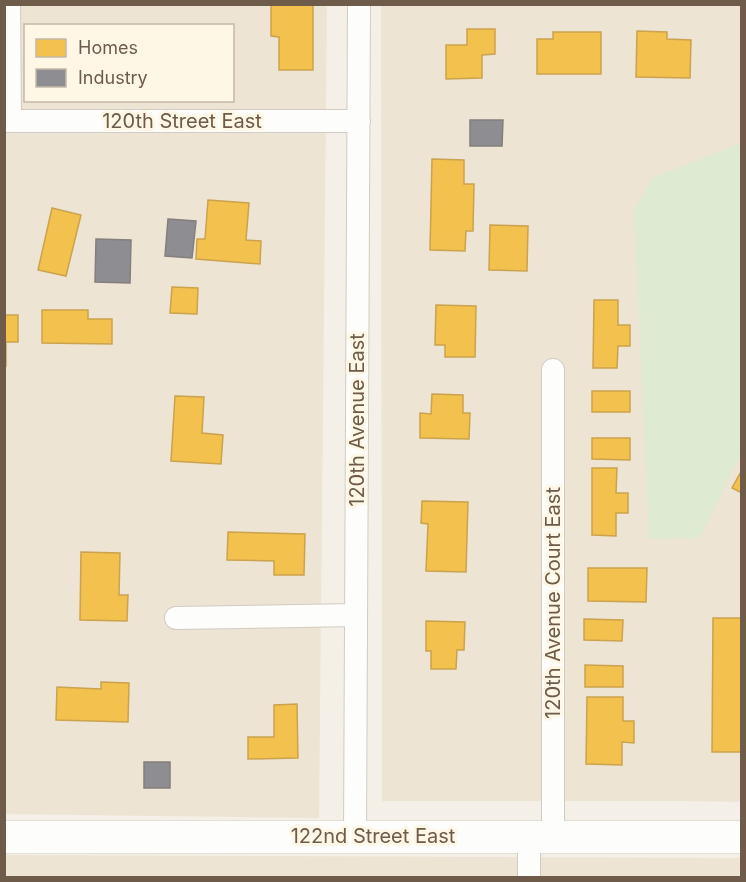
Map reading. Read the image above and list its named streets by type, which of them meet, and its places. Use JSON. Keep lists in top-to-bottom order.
{
  "streets": {
    "street": [
      "120th Street East",
      "120th Avenue East",
      "120th Avenue Court East",
      "122nd Street East"
    ]
  },
  "crossings": [
    ["120th Street East", "120th Avenue East"],
    ["120th Avenue East", "122nd Street East"],
    ["120th Avenue Court East", "122nd Street East"]
  ],
  "legend": ["Homes", "Industry"]
}
